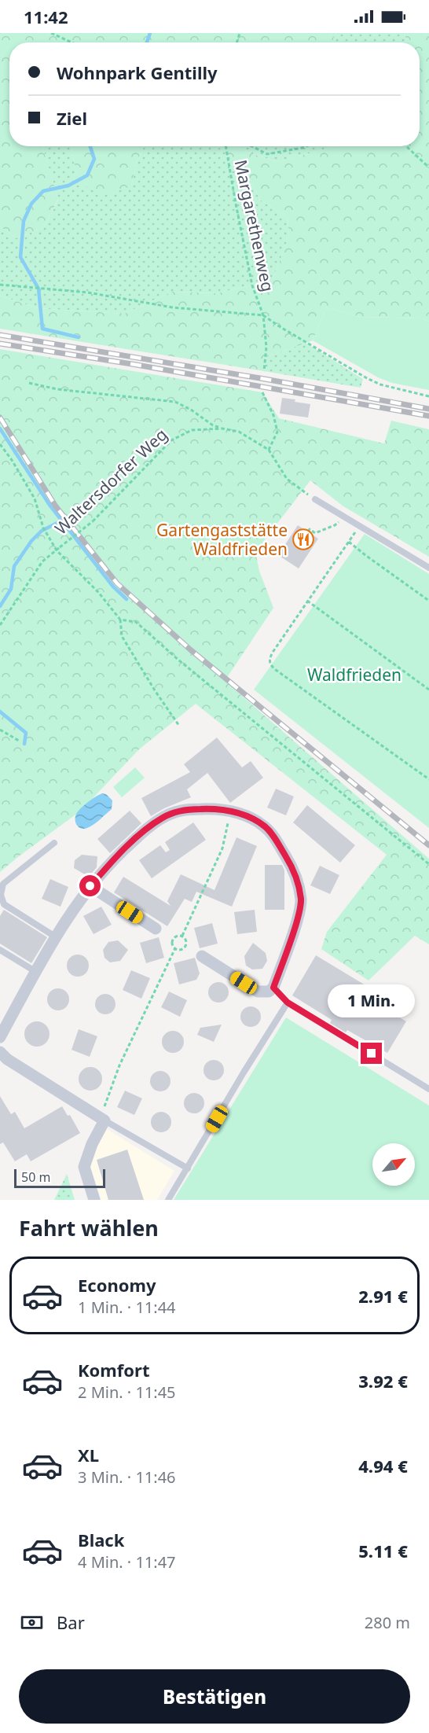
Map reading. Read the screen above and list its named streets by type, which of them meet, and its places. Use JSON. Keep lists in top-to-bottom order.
{
  "streets": {
    "path": ["Margarethenweg", "Waltersdorfer Weg"]
  },
  "parks": ["Waldfrieden"],
  "places": {
    "restaurant": ["Gartengaststätte Waldfrieden"]
  },
  "scale_bar": "50 m",
  "north": "top right",
  "page": {
    "status": "11:42",
    "banner": ["Wohnpark Gentilly", "Ziel"],
    "bubble": "1 Min.",
    "scale": "50 m",
    "heading": "Fahrt wählen",
    "list": [
      {
        "name": "Economy",
        "note": "1 Min. · 11:44",
        "value": "2.91 €"
      },
      {
        "name": "Komfort",
        "note": "2 Min. · 11:45",
        "value": "3.92 €"
      },
      {
        "name": "XL",
        "note": "3 Min. · 11:46",
        "value": "4.94 €"
      },
      {
        "name": "Black",
        "note": "4 Min. · 11:47",
        "value": "5.11 €"
      }
    ],
    "pay": ["Bar", "280 m"],
    "buttons": "Bestätigen"
  }
}
